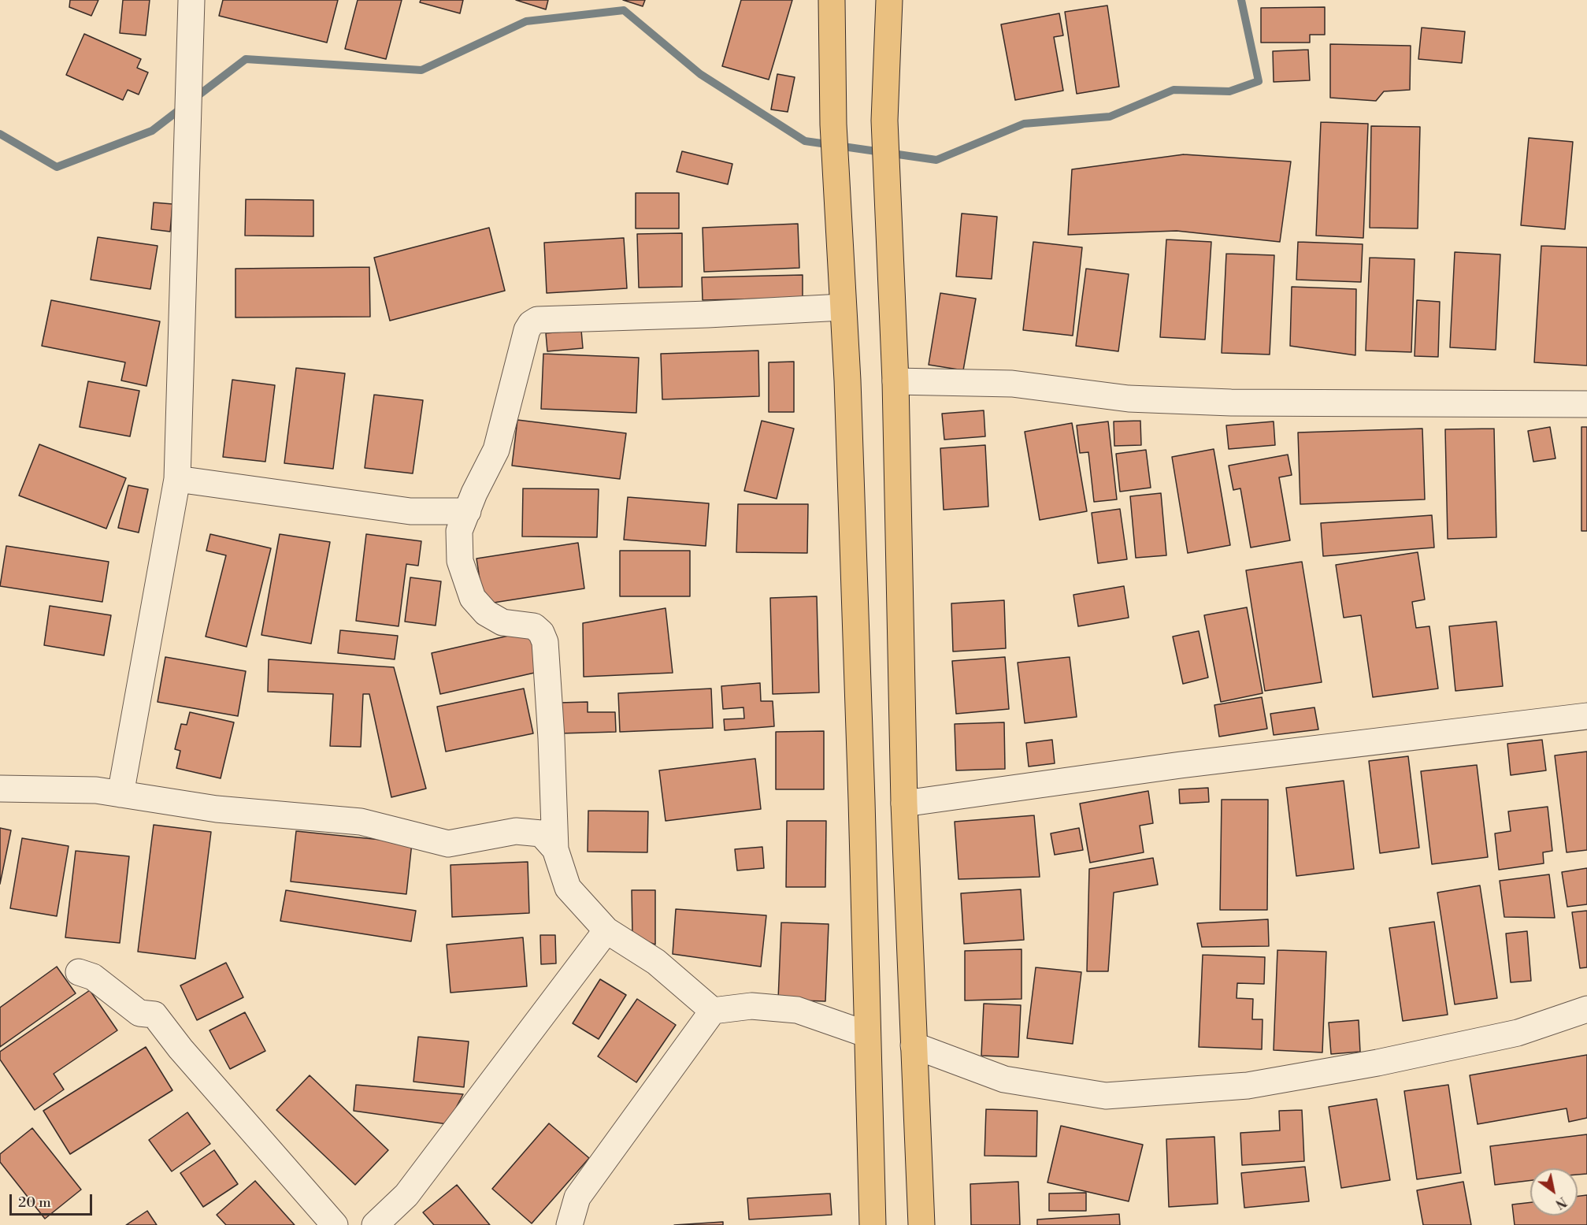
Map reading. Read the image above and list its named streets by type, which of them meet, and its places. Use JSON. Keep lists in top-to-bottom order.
{
  "scale_bar": "20 m",
  "north": "bottom right"
}
